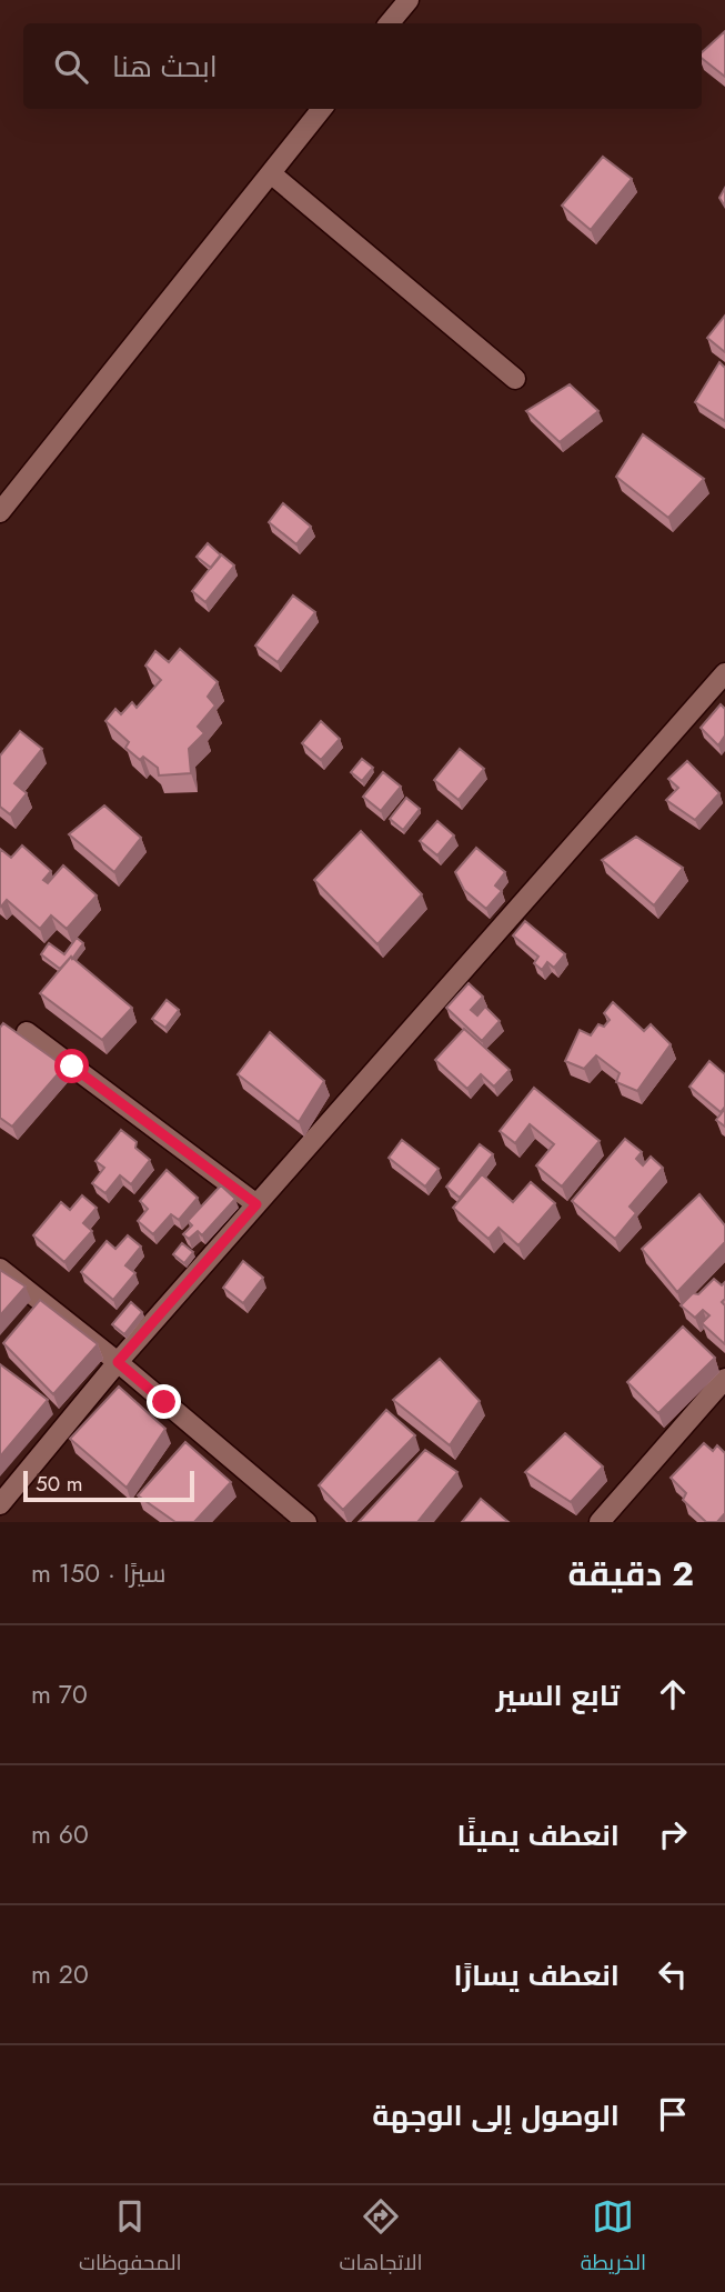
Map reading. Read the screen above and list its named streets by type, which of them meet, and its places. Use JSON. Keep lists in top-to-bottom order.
{
  "scale_bar": "50 m",
  "page": {
    "search": "ابحث هنا",
    "scale": "50 m",
    "heading": ["2 دقيقة", "سيرًا · 150 m"],
    "list": [
      ["تابع السير", "70 m"],
      ["انعطف يمينًا", "60 m"],
      ["انعطف يسارًا", "20 m"],
      "الوصول إلى الوجهة"
    ],
    "nav": ["الخريطة", "الاتجاهات", "المحفوظات"]
  }
}
